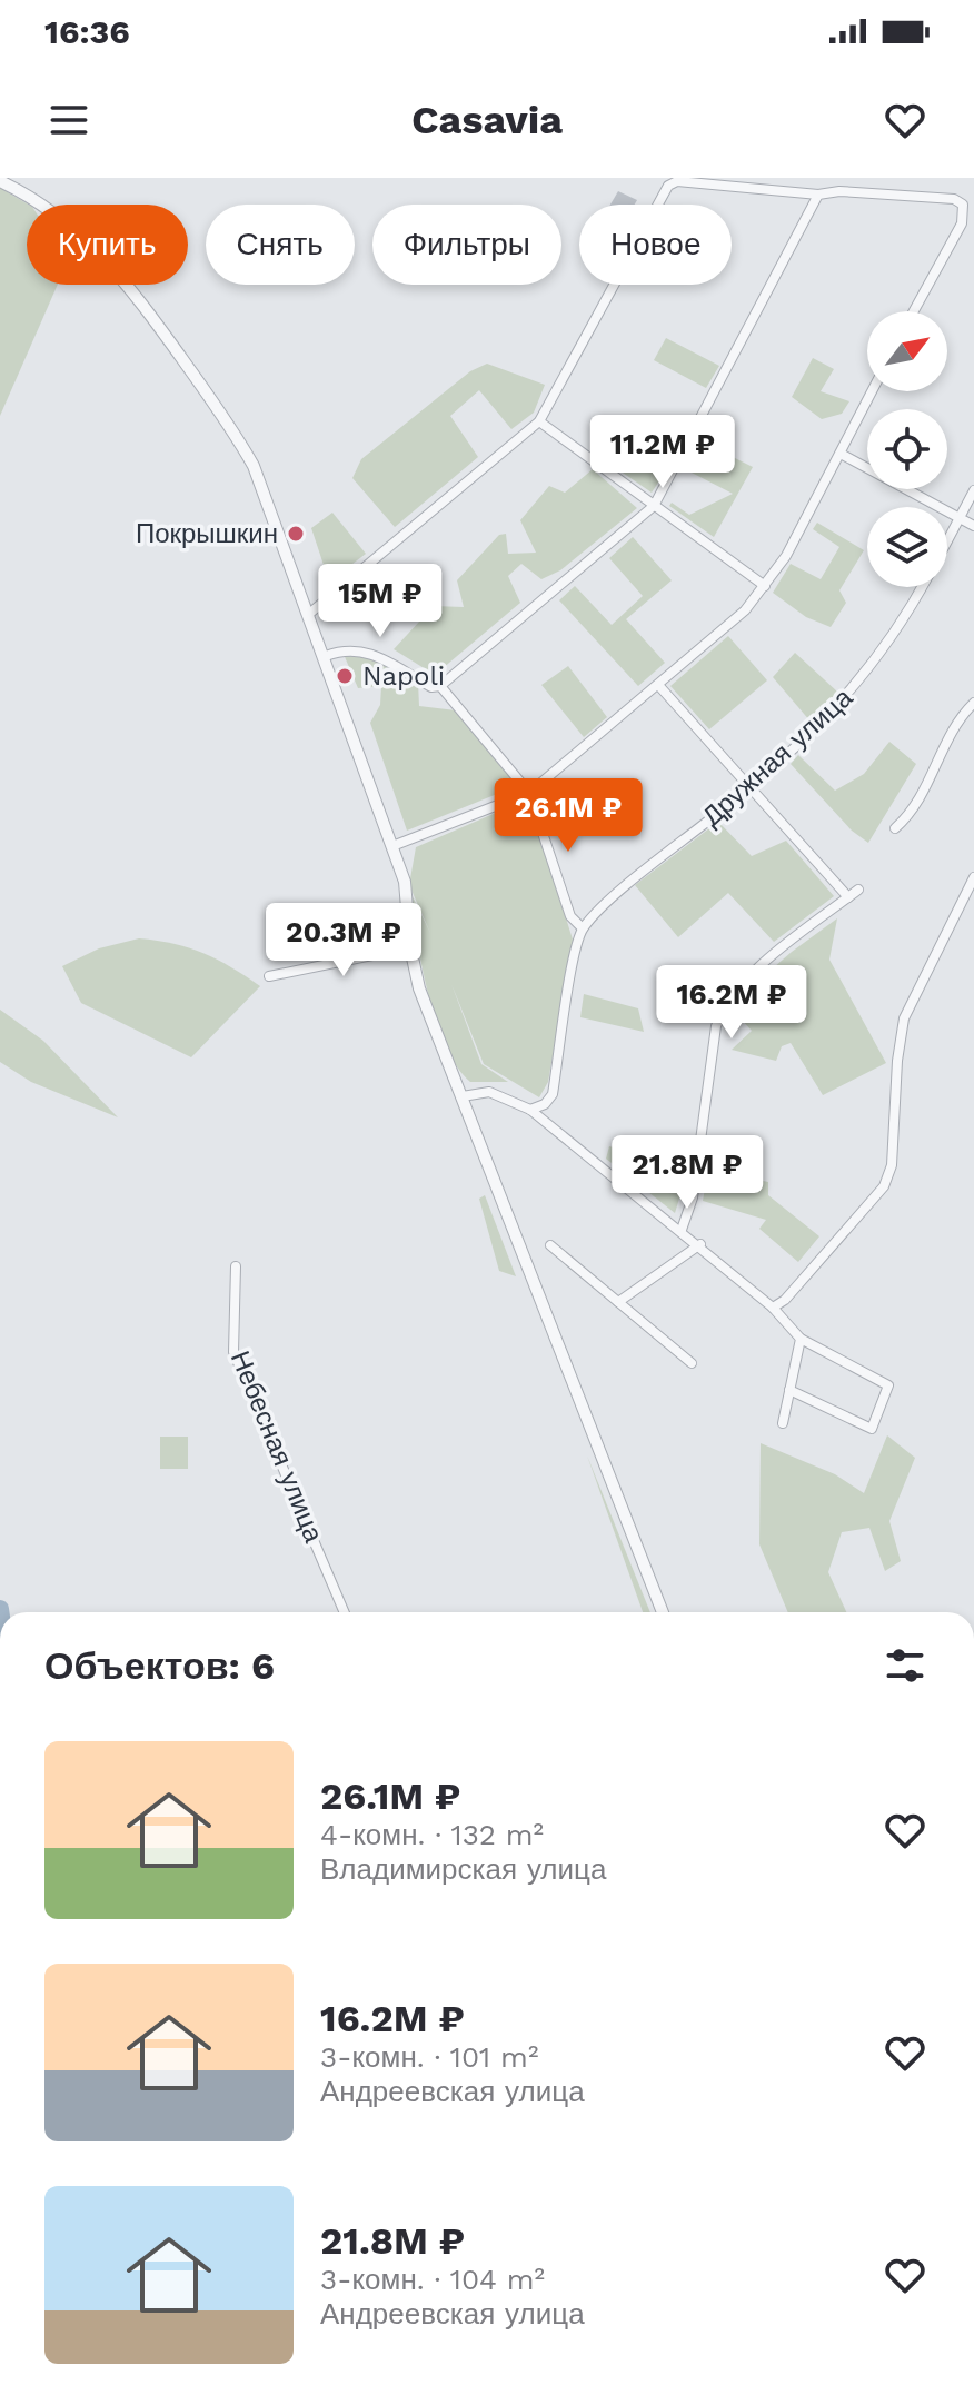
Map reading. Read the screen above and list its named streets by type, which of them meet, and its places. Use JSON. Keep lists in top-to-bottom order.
{
  "streets": {
    "street": ["Дружная улица", "Небесная улица"]
  },
  "places": ["Покрышкин", "Napoli"],
  "north": "top right",
  "page": {
    "status": "16:36",
    "header": "Casavia",
    "chip": [
      "Купить",
      "Снять",
      "Фильтры",
      "Новое"
    ],
    "price": [
      "11.2M ₽",
      "15M ₽",
      "26.1M ₽",
      "20.3M ₽",
      "16.2M ₽",
      "21.8M ₽"
    ],
    "heading": "Объектов: 6",
    "list": [
      {
        "name": "26.1M ₽",
        "note": "4-комн. · 132 m² · Владимирская улица"
      },
      {
        "name": "16.2M ₽",
        "note": "3-комн. · 101 m² · Андреевская улица"
      },
      {
        "name": "21.8M ₽",
        "note": "3-комн. · 104 m² · Андреевская улица"
      }
    ]
  }
}
